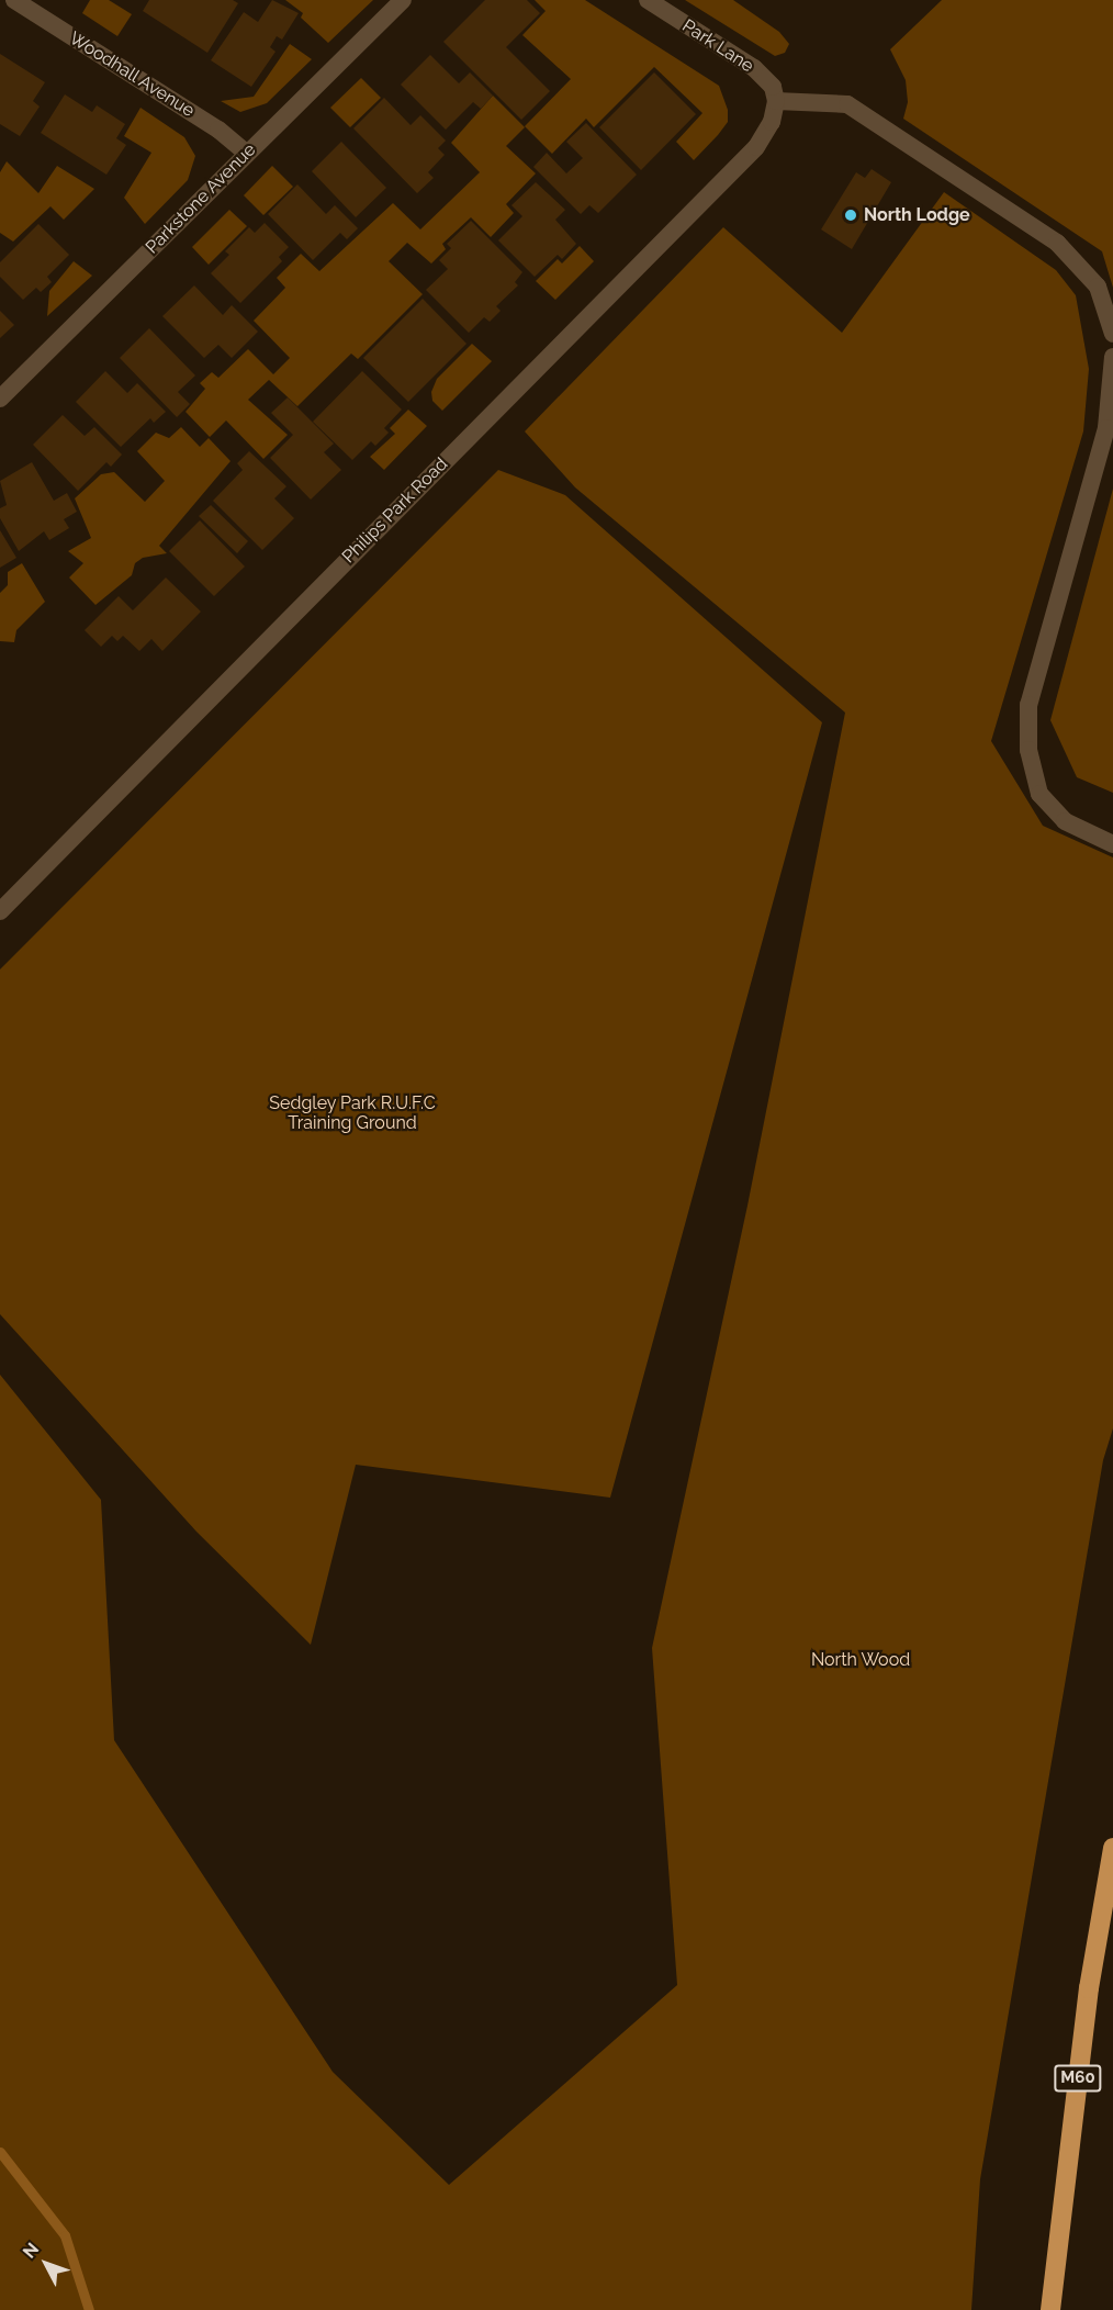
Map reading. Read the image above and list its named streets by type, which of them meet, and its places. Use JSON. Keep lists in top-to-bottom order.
{
  "streets": {
    "highway": ["M60"],
    "street": [
      "Park Lane",
      "Woodhall Avenue",
      "Parkstone Avenue",
      "Philips Park Road"
    ]
  },
  "crossings": [
    ["Park Lane", "Philips Park Road"],
    ["Woodhall Avenue", "Parkstone Avenue"]
  ],
  "parks": ["Sedgley Park R.U.F.C Training Ground", "North Wood"],
  "places": ["North Lodge"],
  "north": "top left"
}
